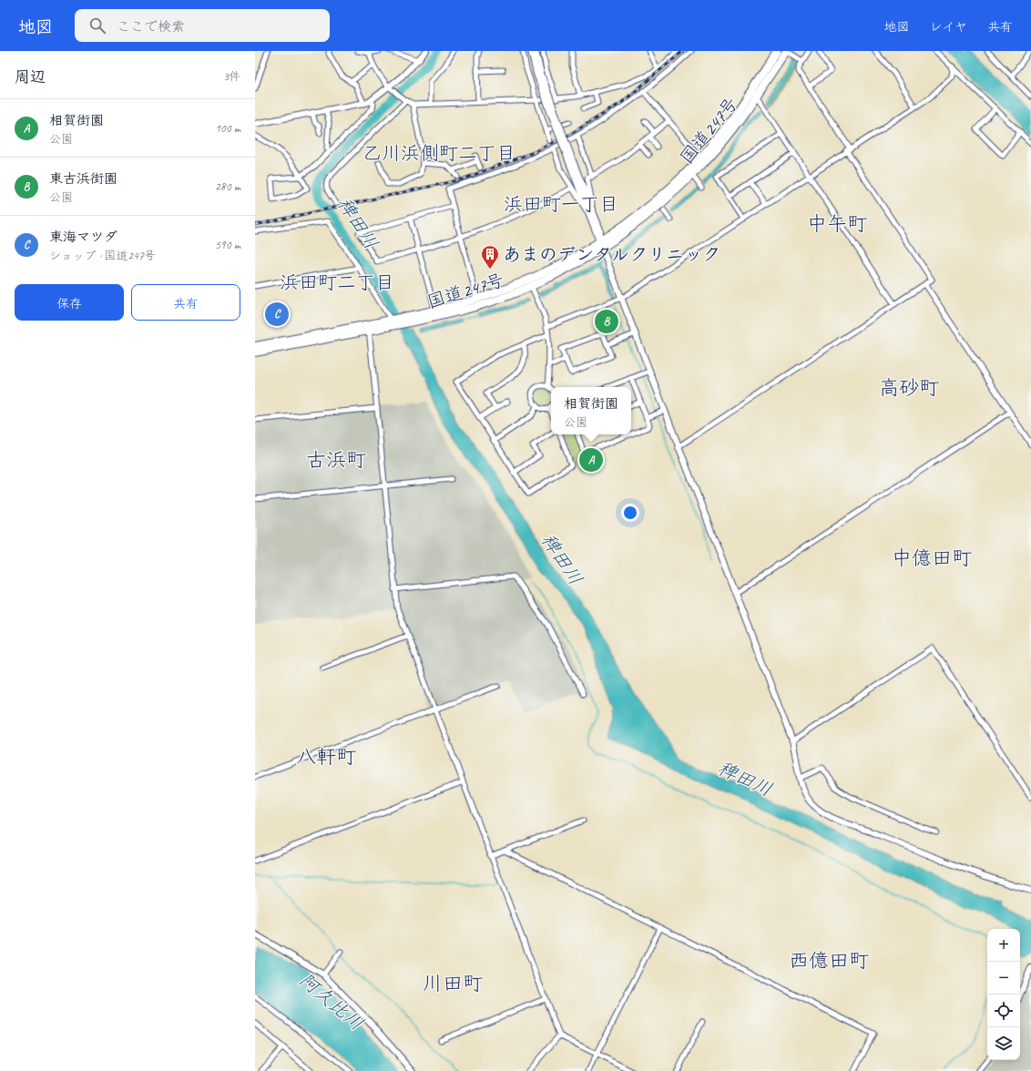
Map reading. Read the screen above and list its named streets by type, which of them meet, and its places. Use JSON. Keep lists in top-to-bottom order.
{
  "streets": {
    "highway": ["国道247号"]
  },
  "districts": [
    "乙川浜側町二丁目",
    "浜田町一丁目",
    "中午町",
    "浜田町二丁目",
    "高砂町",
    "古浜町",
    "中億田町",
    "八軒町",
    "西億田町",
    "川田町"
  ],
  "water": ["稗田川", "阿久比川"],
  "places": {
    "building": ["あまのデンタルクリニック"]
  },
  "page": {
    "header": "地図",
    "search": "ここで検索",
    "nav": ["地図", "レイヤ", "共有"],
    "heading": ["周辺", "3件"],
    "list": [
      {
        "mark": "A",
        "name": "相賀街園",
        "note": "公園",
        "value": "100 m"
      },
      {
        "mark": "B",
        "name": "東古浜街園",
        "note": "公園",
        "value": "280 m"
      },
      {
        "mark": "C",
        "name": "東海マツダ",
        "note": "ショップ · 国道247号",
        "value": "590 m"
      }
    ],
    "buttons": ["保存", "共有"],
    "pins": ["C", "B", "A"],
    "popup": ["相賀街園", "公園"],
    "map_buttons": ["+", "−"]
  }
}
